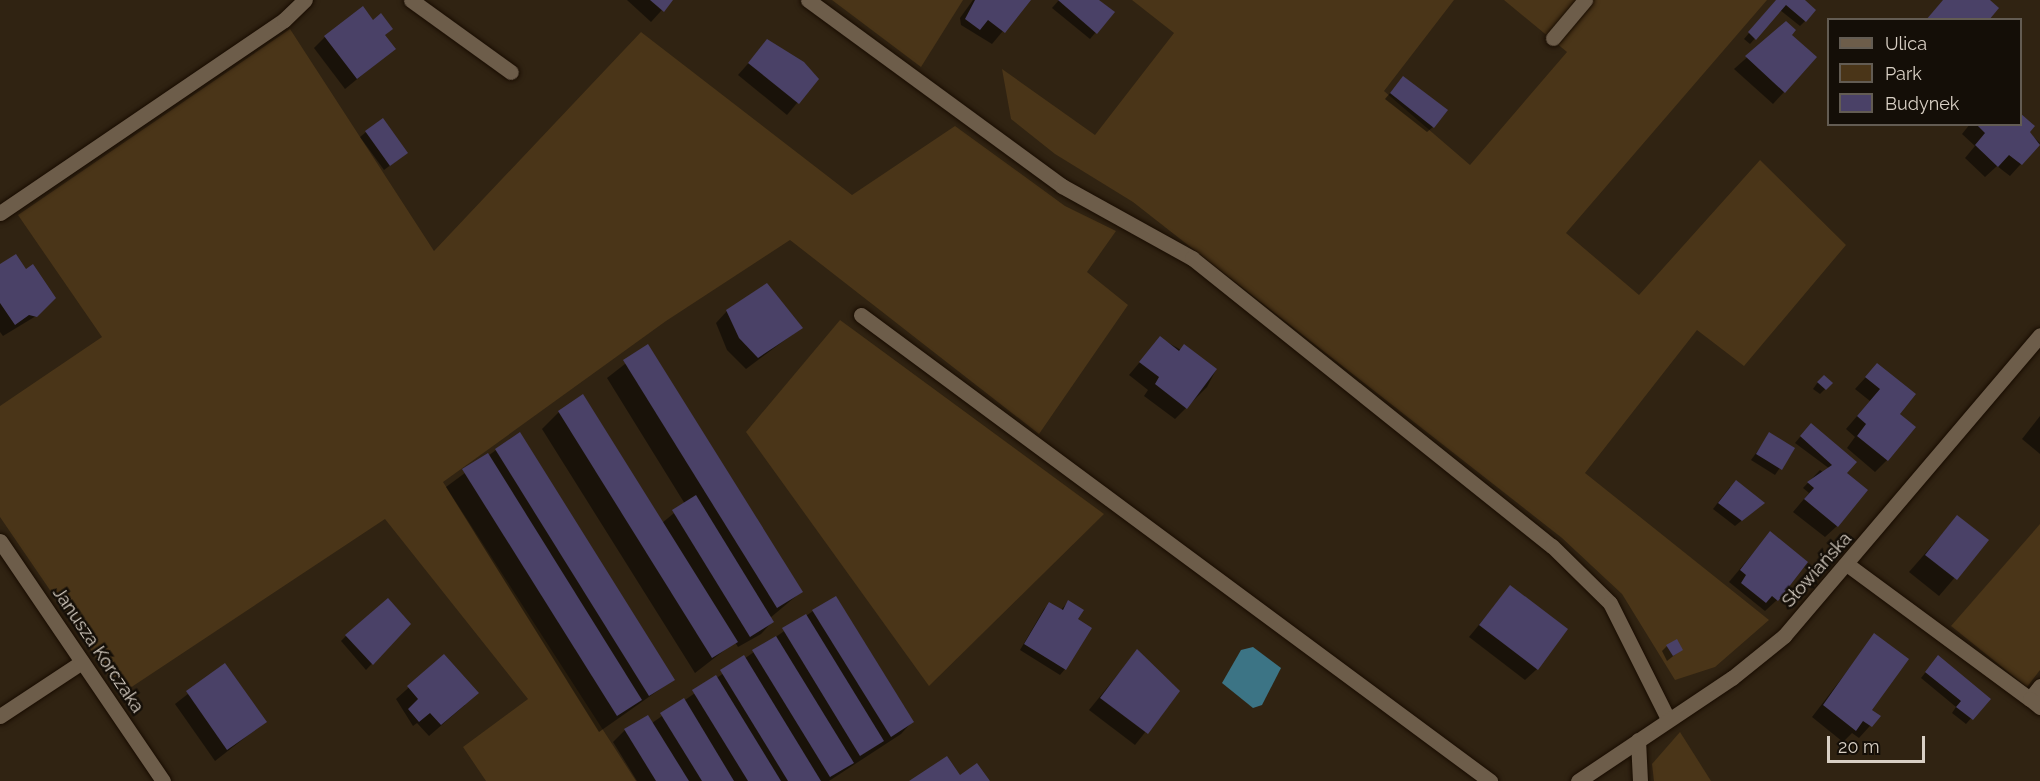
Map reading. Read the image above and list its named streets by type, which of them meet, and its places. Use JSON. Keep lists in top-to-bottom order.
{
  "streets": {
    "street": ["Słowiańska", "Janusza Korczaka"]
  },
  "legend": ["Ulica", "Park", "Budynek"],
  "scale_bar": "20 m"
}
